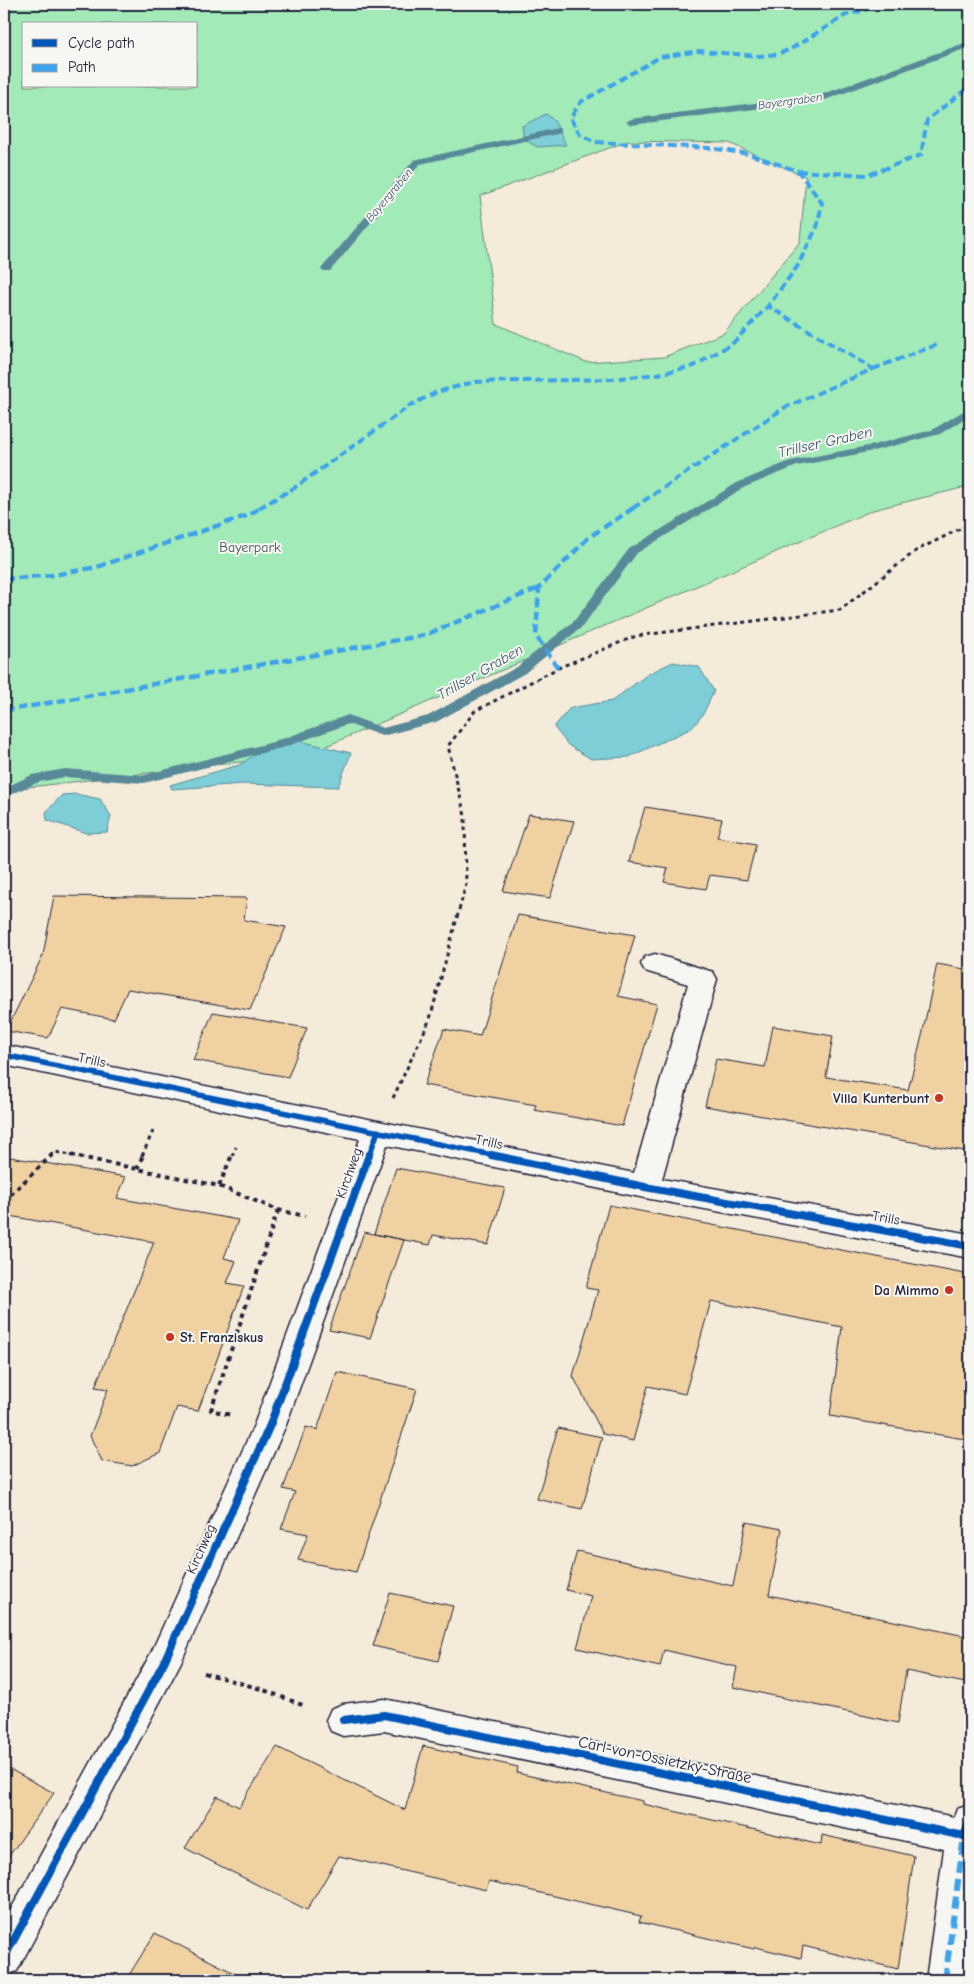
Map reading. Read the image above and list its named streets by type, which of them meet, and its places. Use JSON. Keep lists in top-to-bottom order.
{
  "streets": {
    "street": ["Trills", "Kirchweg", "Carl-von-Ossietzky-Straße"]
  },
  "crossings": [
    ["Trills", "Kirchweg"]
  ],
  "water": ["Bayergraben", "Trillser Graben"],
  "parks": ["Bayerpark"],
  "places": ["Villa Kunterbunt", "Da Mimmo", "St. Franziskus"],
  "legend": ["Cycle path", "Path"]
}
